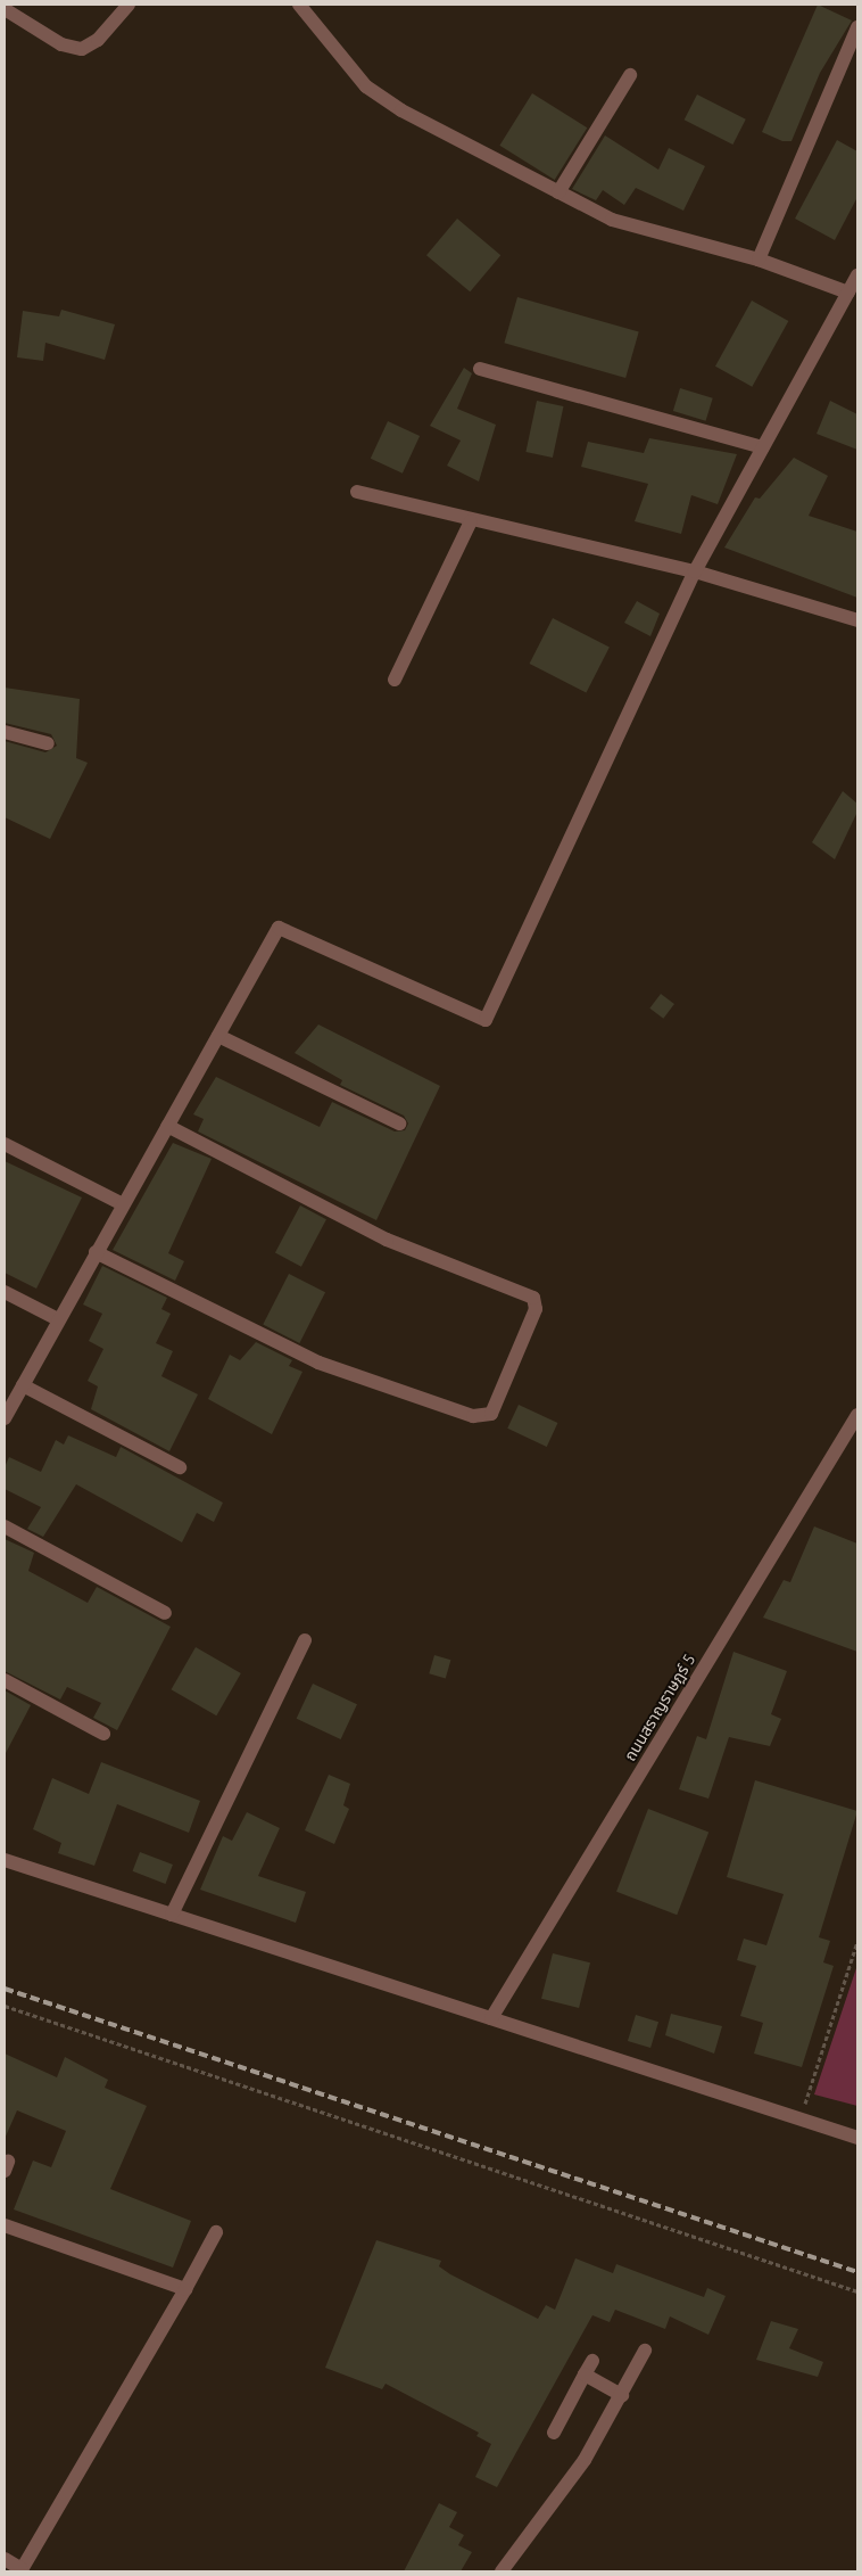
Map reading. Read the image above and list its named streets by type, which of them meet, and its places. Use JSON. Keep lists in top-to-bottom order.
{
  "streets": {
    "street": ["ถนนสราญราษฎร์ 5"]
  }
}
